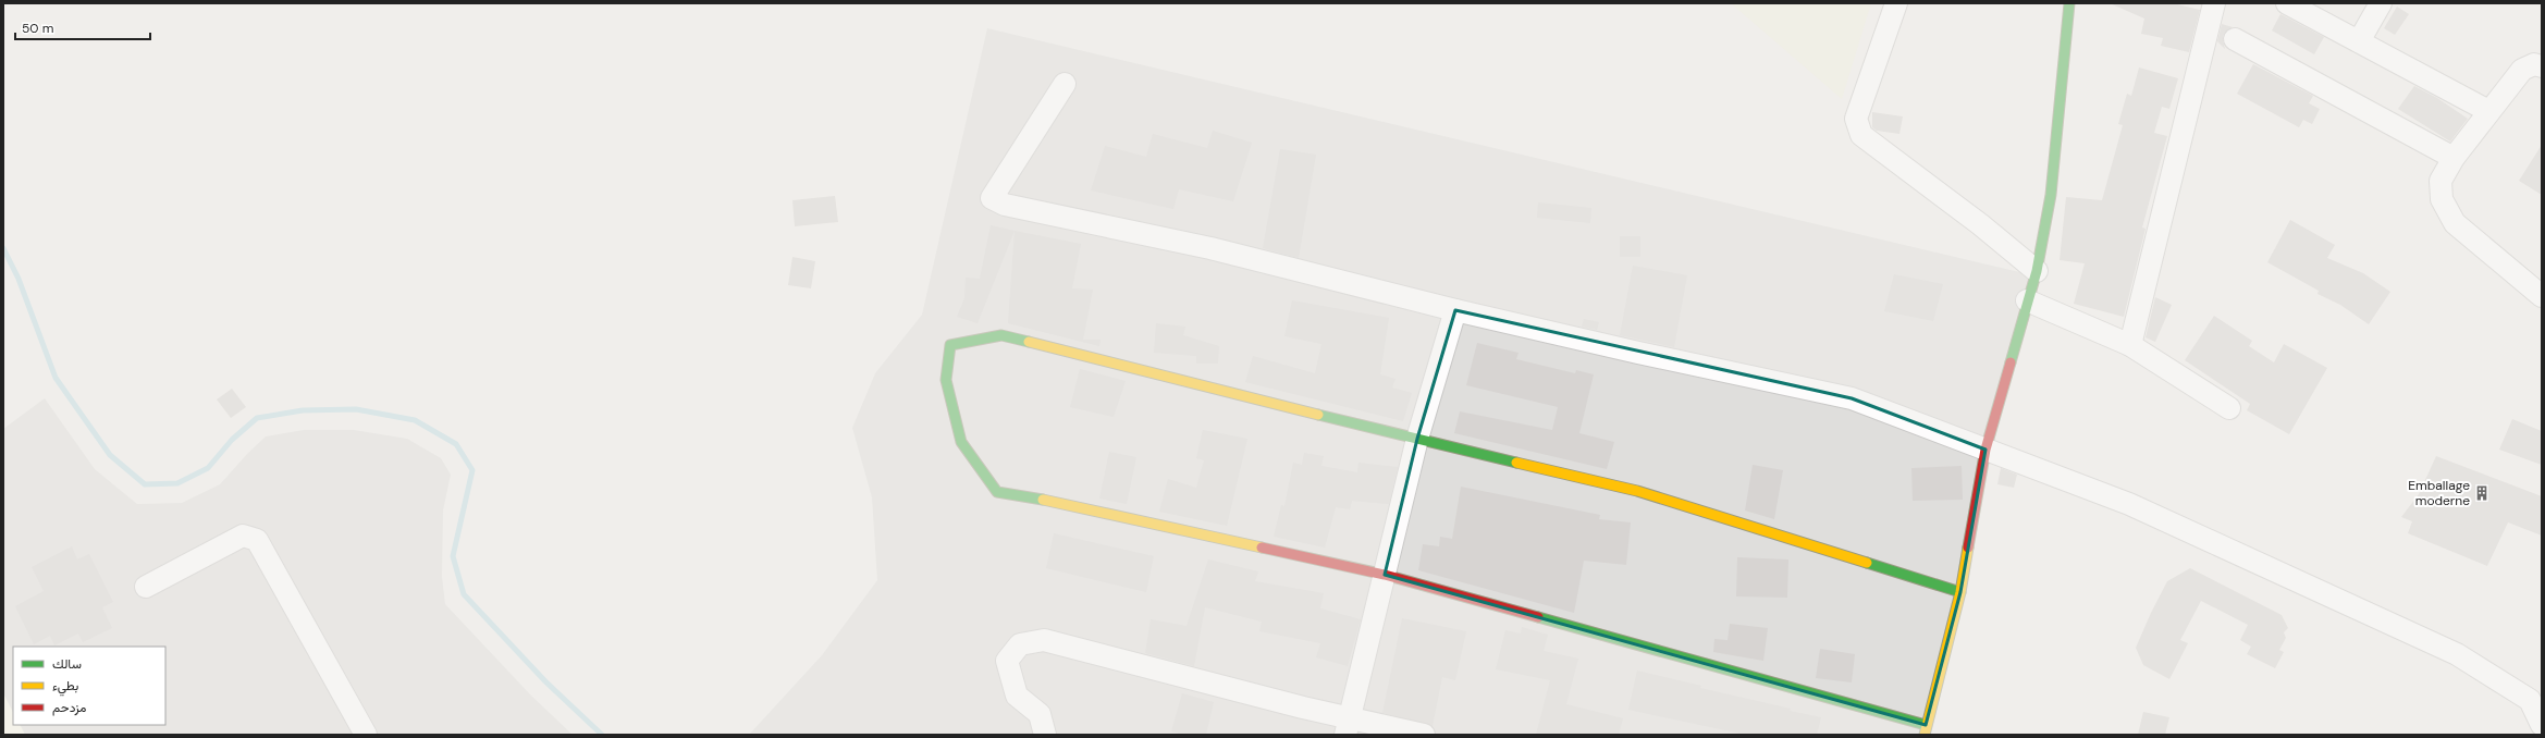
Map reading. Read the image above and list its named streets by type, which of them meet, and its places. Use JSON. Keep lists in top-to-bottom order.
{
  "places": {
    "building": ["Emballage moderne"]
  },
  "legend": ["سالك", "بطيء", "مزدحم"],
  "scale_bar": "50 m"
}
